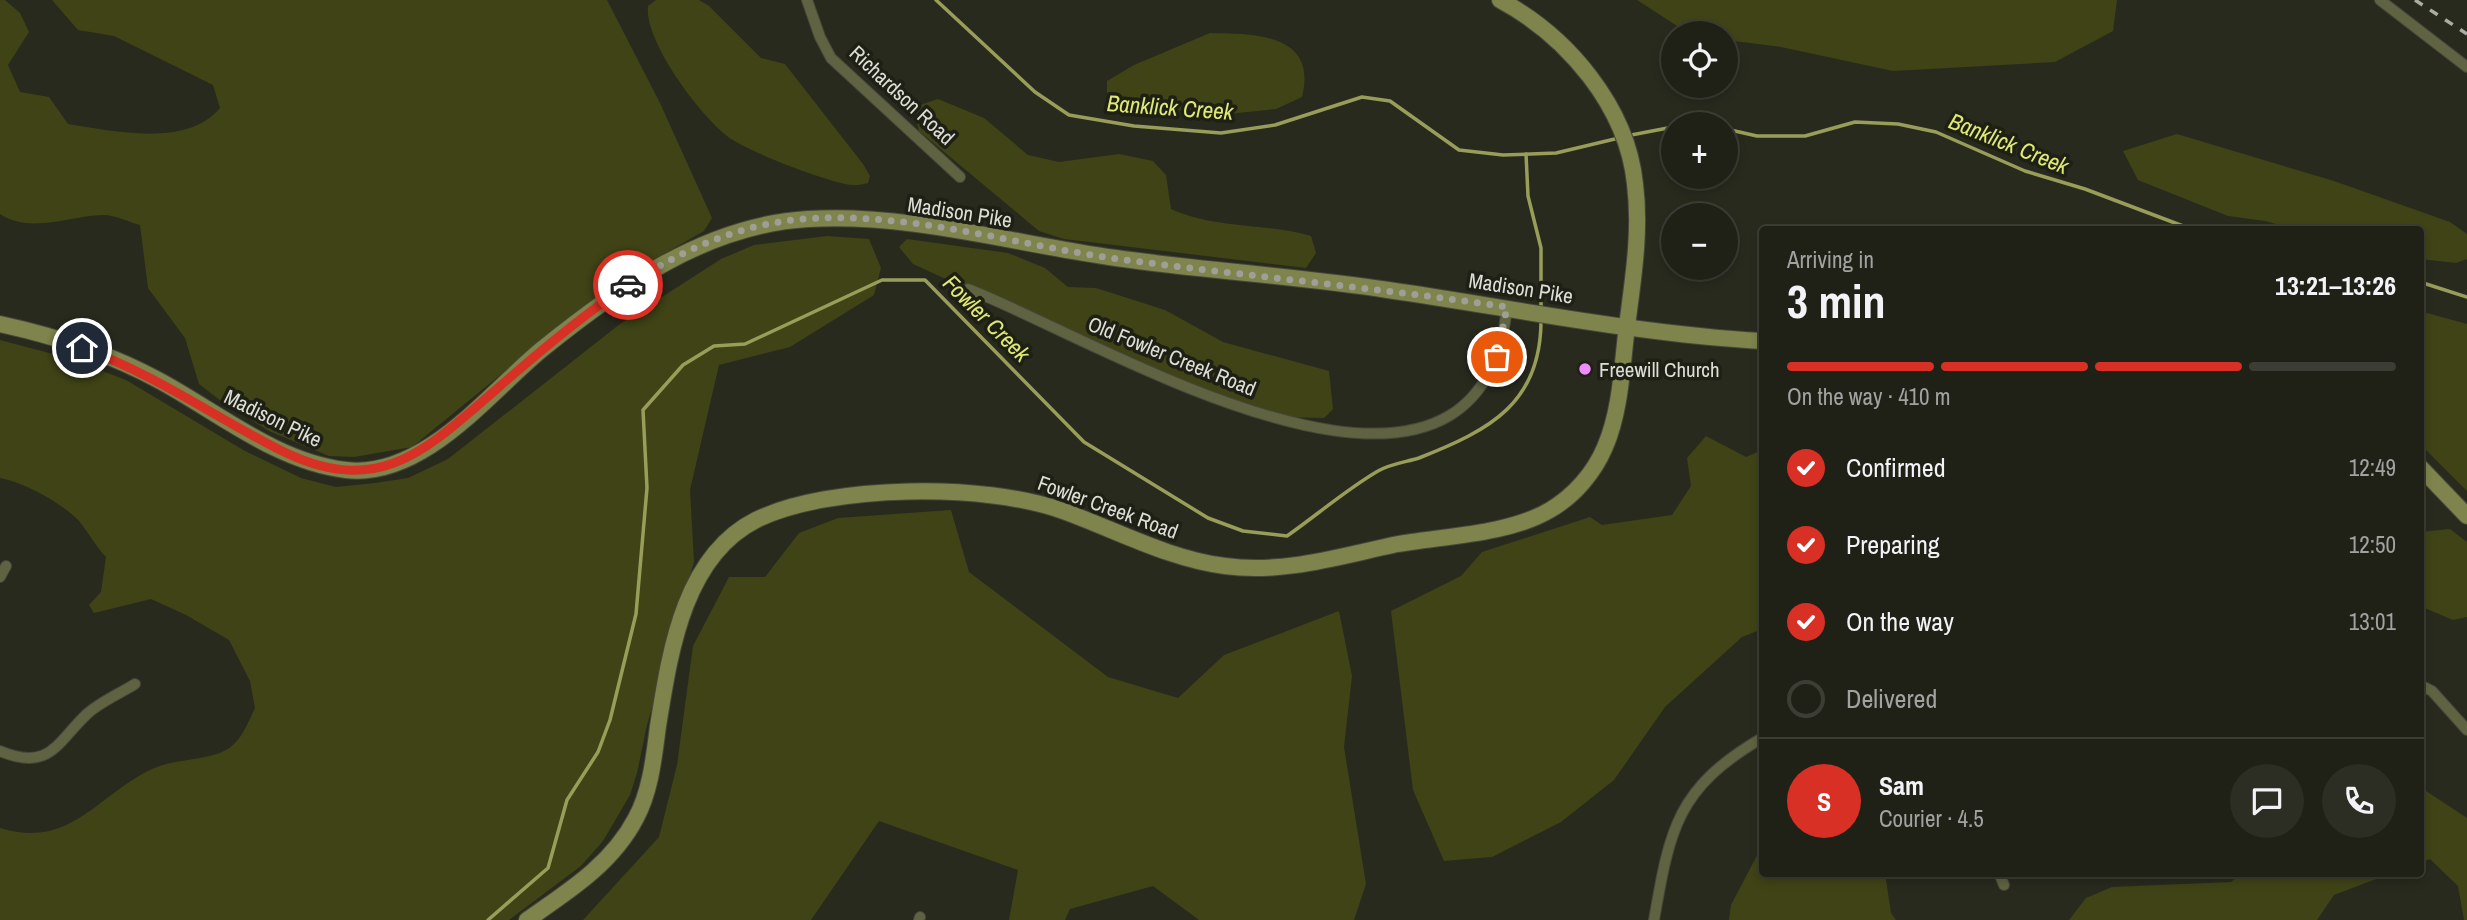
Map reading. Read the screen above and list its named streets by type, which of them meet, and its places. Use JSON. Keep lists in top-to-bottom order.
{
  "streets": {
    "street": [
      "Richardson Road",
      "Madison Pike",
      "Old Fowler Creek Road",
      "Fowler Creek Road"
    ]
  },
  "crossings": [
    ["Madison Pike", "Old Fowler Creek Road"],
    ["Madison Pike", "Fowler Creek Road"]
  ],
  "water": ["Banklick Creek", "Fowler Creek"],
  "places": ["Freewill Church"],
  "page": {
    "map_buttons": ["+", "−"],
    "heading": ["3 min", "Arriving in", "13:21–13:26"],
    "panel": ["Sam", "Courier · 4.5"],
    "bar": "On the way · 410 m",
    "list": [
      ["Confirmed", "12:49"],
      ["Preparing", "12:50"],
      ["On the way", "13:01"],
      "Delivered"
    ],
    "round": "S"
  }
}
